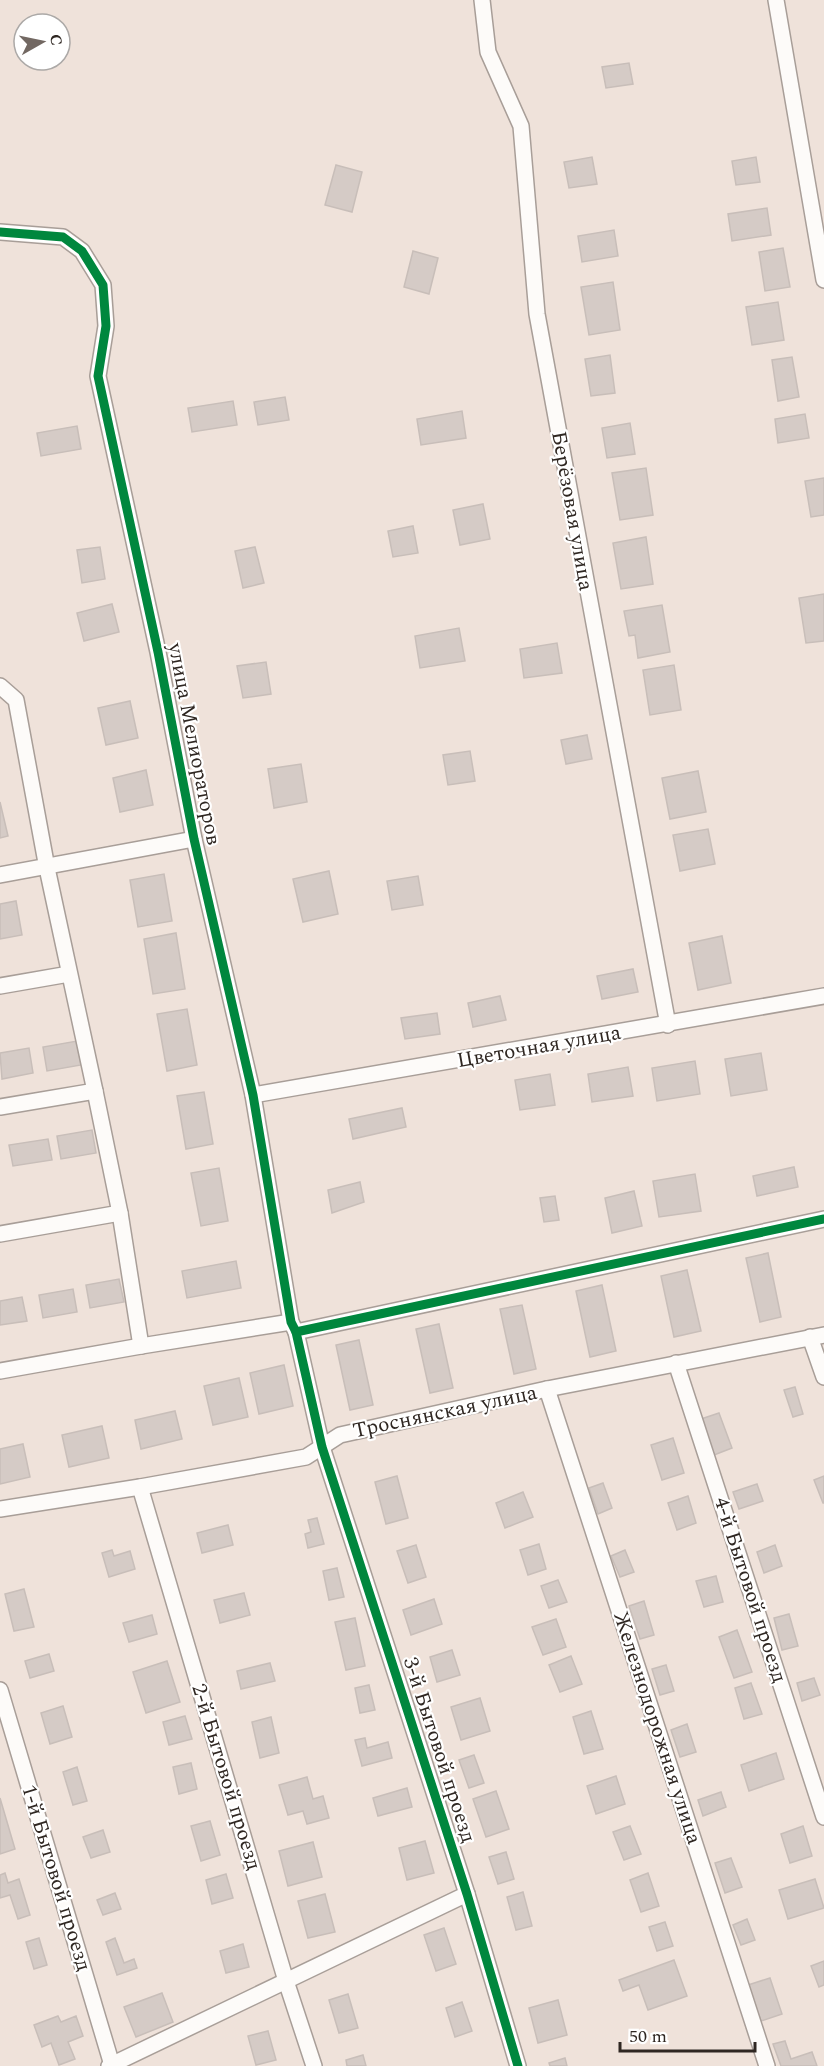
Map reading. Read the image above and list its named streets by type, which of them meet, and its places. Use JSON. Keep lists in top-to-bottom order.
{
  "streets": {
    "street": [
      "Берёзовая улица",
      "улица Мелиораторов",
      "Цветочная улица",
      "Троснянская улица",
      "4-й Бытовой проезд",
      "Железнодорожная улица",
      "3-й Бытовой проезд",
      "2-й Бытовой проезд",
      "1-й Бытовой проезд"
    ]
  },
  "crossings": [
    ["Берёзовая улица", "Цветочная улица"],
    ["улица Мелиораторов", "Цветочная улица"],
    ["улица Мелиораторов", "3-й Бытовой проезд"],
    ["Троснянская улица", "4-й Бытовой проезд"],
    ["Троснянская улица", "Железнодорожная улица"],
    ["Троснянская улица", "3-й Бытовой проезд"],
    ["Троснянская улица", "2-й Бытовой проезд"]
  ],
  "scale_bar": "50 m",
  "north": "right"
}
